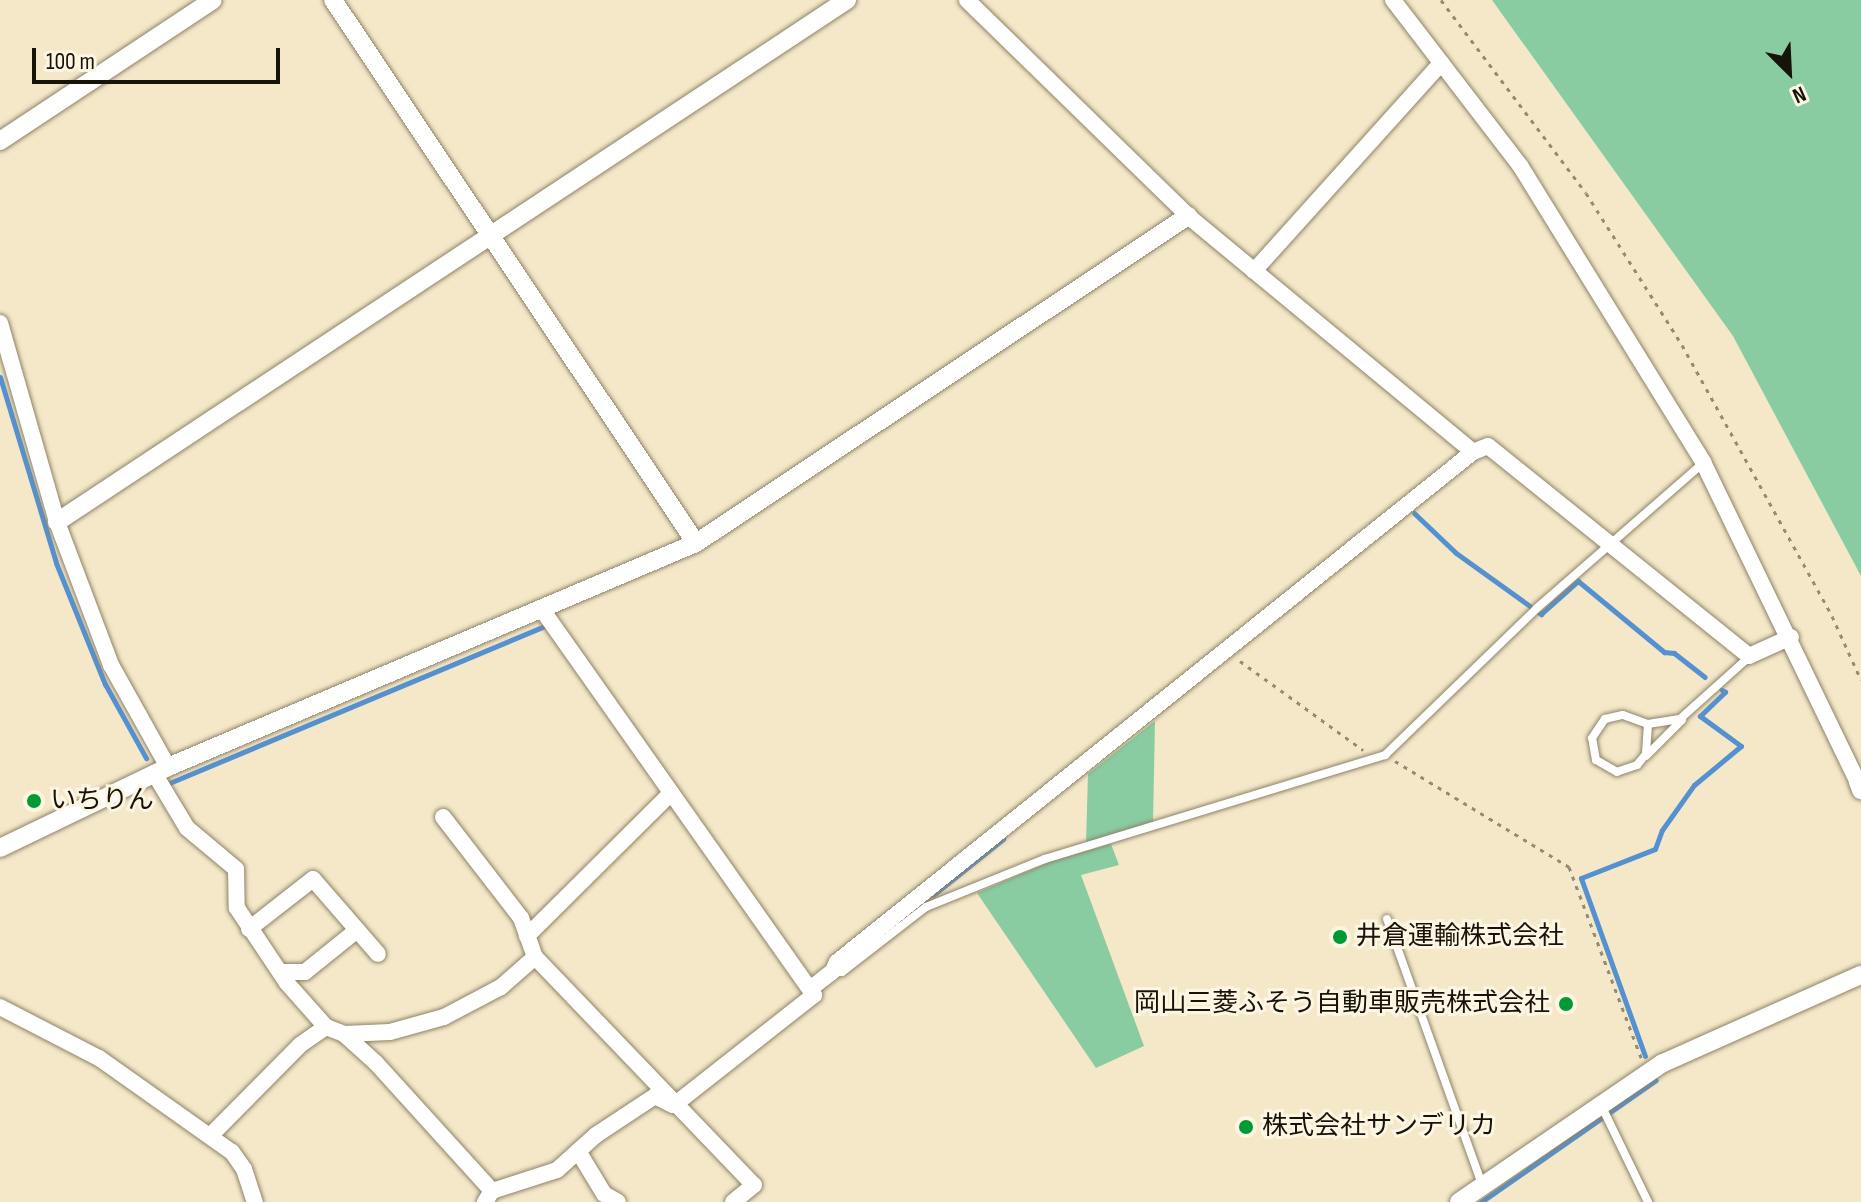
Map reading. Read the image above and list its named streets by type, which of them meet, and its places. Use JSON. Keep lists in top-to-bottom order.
{
  "places": [
    "いちりん",
    "井倉運輸株式会社",
    "岡山三菱ふそう自動車販売株式会社",
    "株式会社サンデリカ"
  ],
  "scale_bar": "100 m",
  "north": "bottom right"
}
